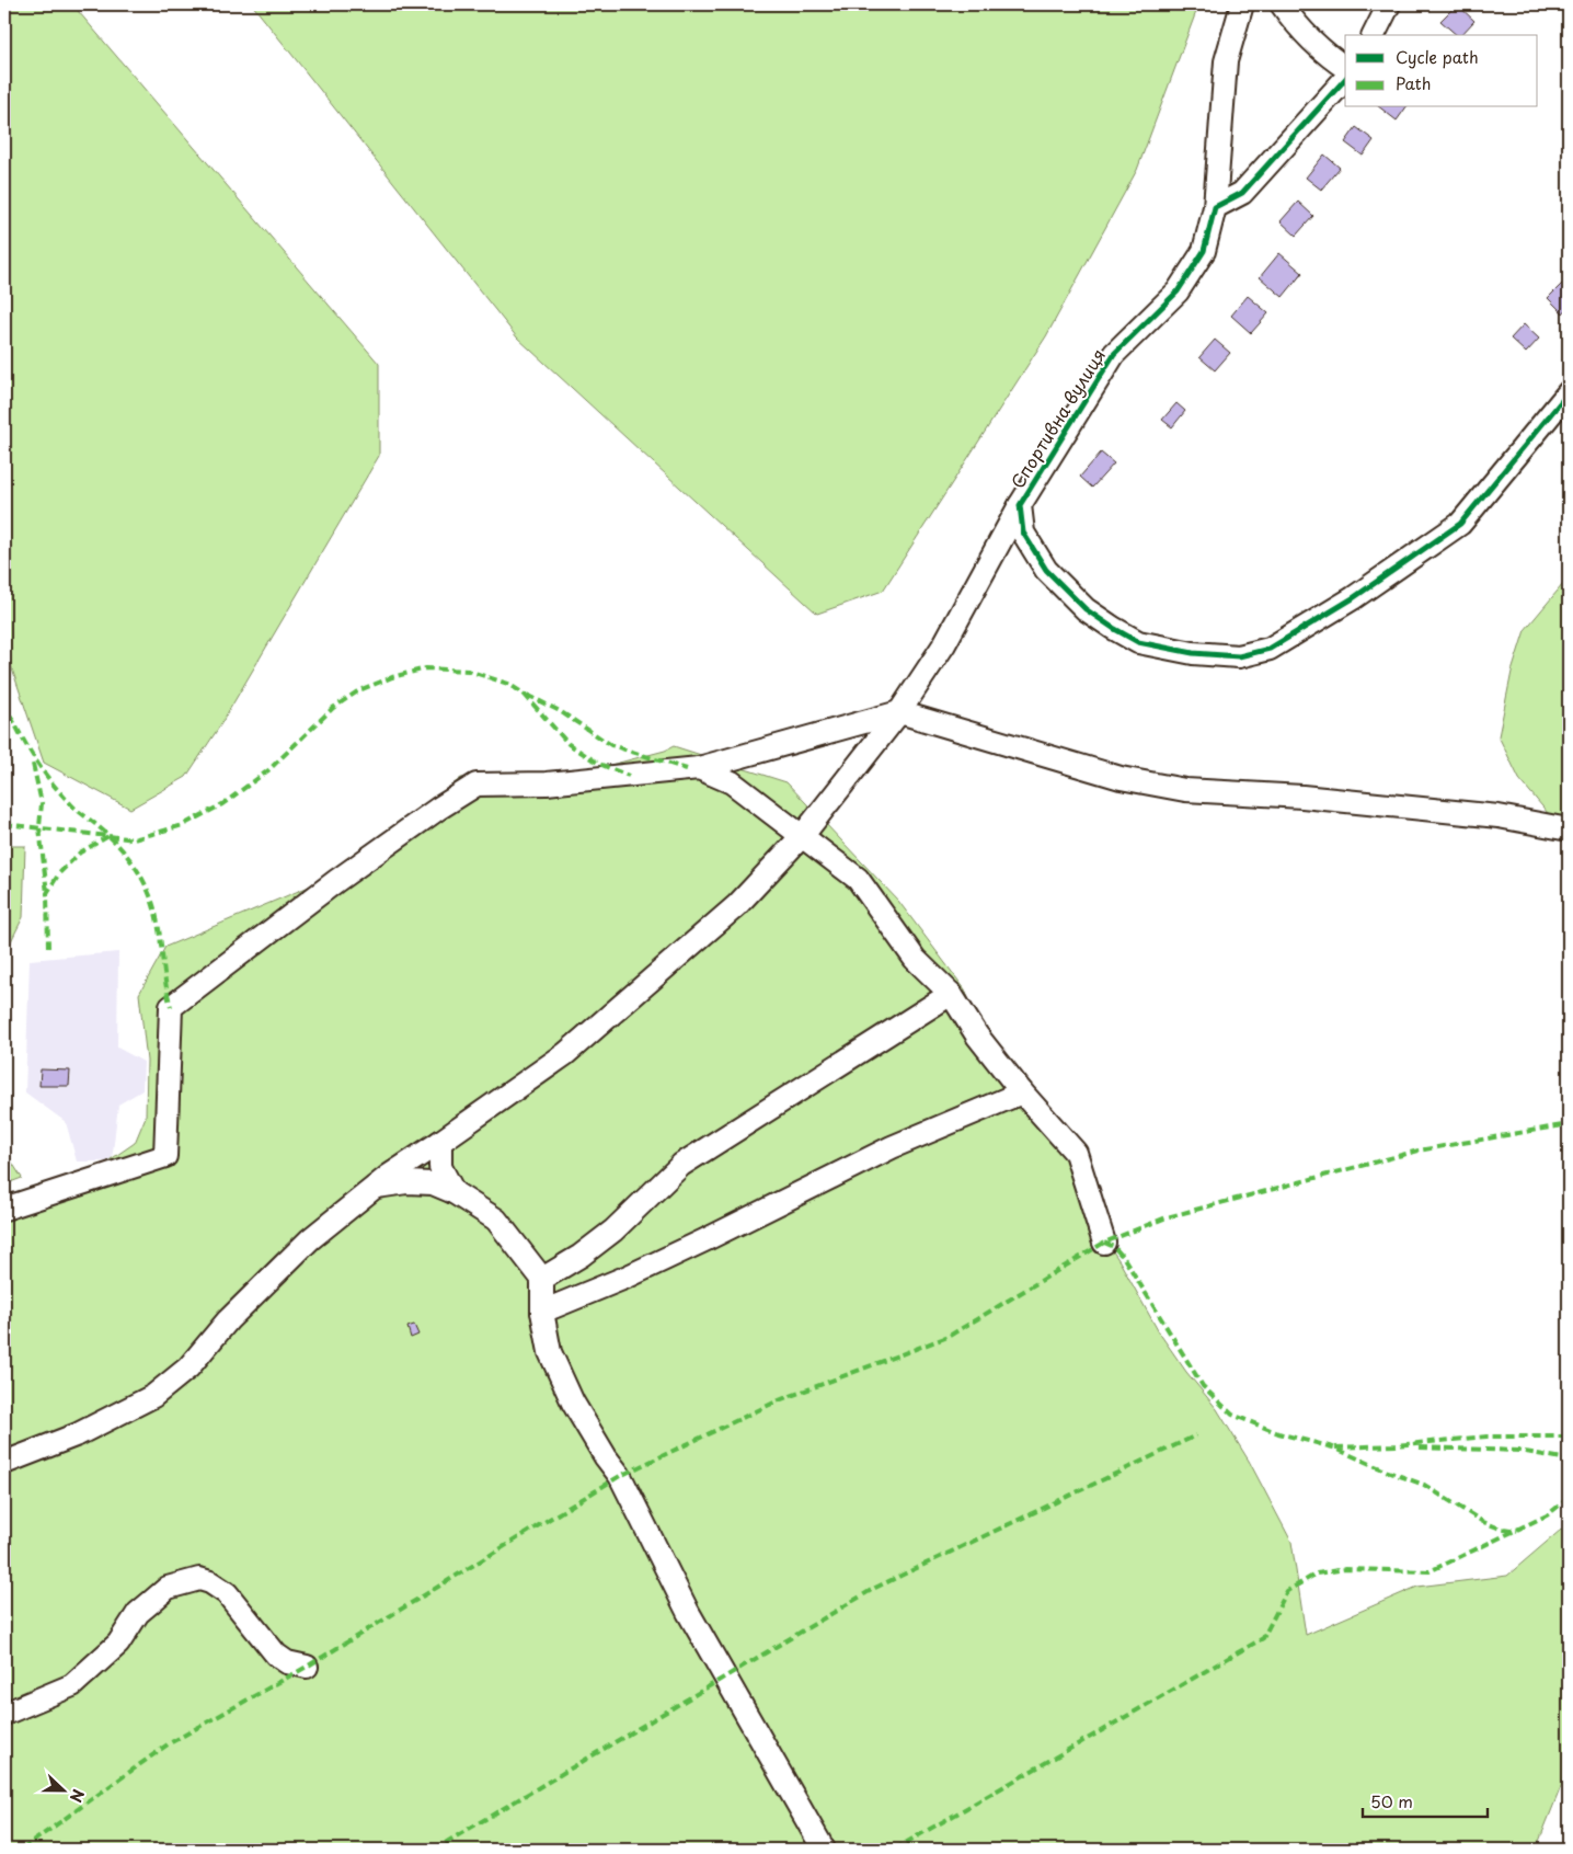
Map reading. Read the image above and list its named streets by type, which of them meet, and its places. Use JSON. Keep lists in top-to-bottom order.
{
  "streets": {
    "street": ["Спортивна вулиця"]
  },
  "legend": ["Cycle path", "Path"],
  "scale_bar": "50 m",
  "north": "right"
}
